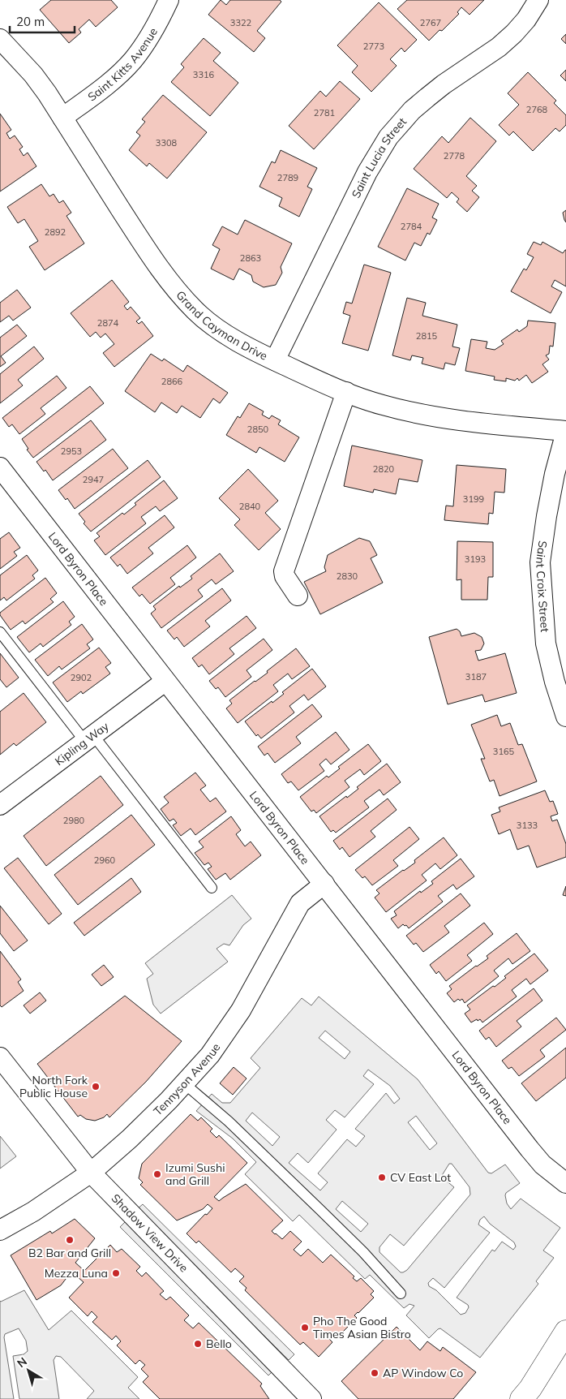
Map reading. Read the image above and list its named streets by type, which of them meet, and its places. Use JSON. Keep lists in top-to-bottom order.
{
  "streets": {
    "street": [
      "Saint Kitts Avenue",
      "Saint Lucia Street",
      "Grand Cayman Drive",
      "Lord Byron Place",
      "Saint Croix Street",
      "Kipling Way",
      "Tennyson Avenue",
      "Shadow View Drive"
    ]
  },
  "crossings": [
    ["Saint Kitts Avenue", "Grand Cayman Drive"],
    ["Saint Lucia Street", "Grand Cayman Drive"],
    ["Grand Cayman Drive", "Saint Croix Street"],
    ["Lord Byron Place", "Kipling Way"],
    ["Lord Byron Place", "Tennyson Avenue"],
    ["Tennyson Avenue", "Shadow View Drive"]
  ],
  "places": [
    "North Fork Public House",
    "Izumi Sushi and Grill",
    "CV East Lot",
    "B2 Bar and Grill",
    "Mezza Luna",
    "Pho The Good Times Asian Bistro",
    "Bello",
    "AP Window Co"
  ],
  "house_numbers": [
    "3322",
    "2767",
    "2773",
    "3316",
    "2768",
    "2781",
    "3308",
    "2778",
    "2789",
    "2784",
    "2892",
    "2863",
    "2874",
    "2815",
    "2866",
    "2850",
    "2953",
    "2820",
    "2947",
    "3199",
    "2840",
    "3193",
    "2830",
    "3187",
    "2902",
    "3165",
    "2980",
    "3133",
    "2960"
  ],
  "scale_bar": "20 m",
  "north": "top left"
}
